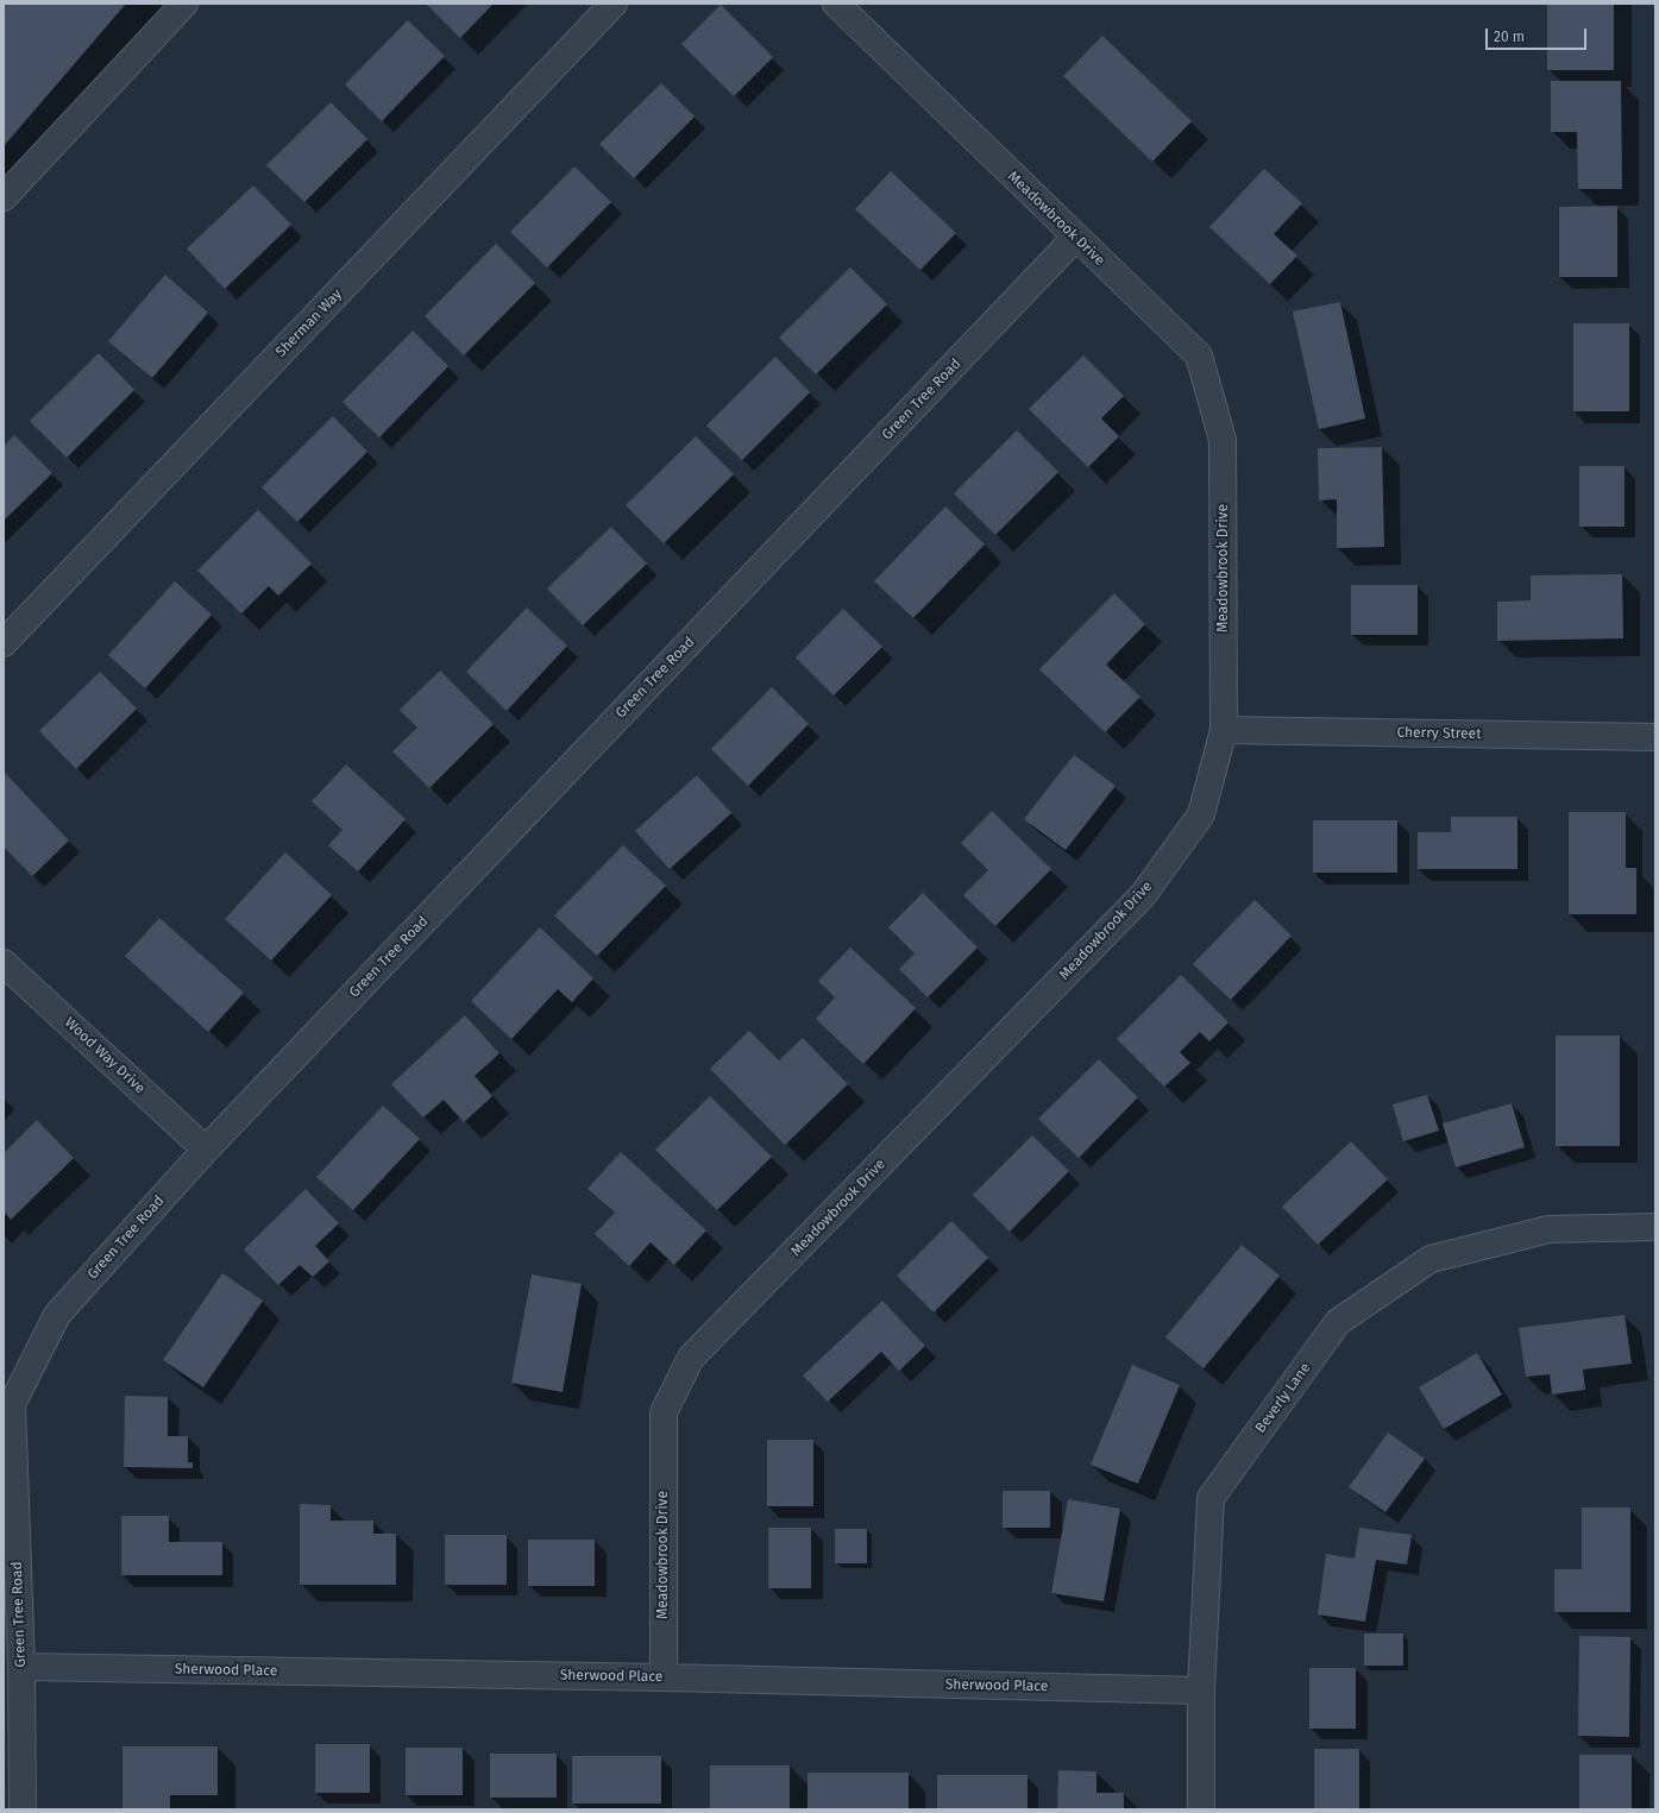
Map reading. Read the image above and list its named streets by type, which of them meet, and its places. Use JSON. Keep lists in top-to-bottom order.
{
  "streets": {
    "street": [
      "Meadowbrook Drive",
      "Sherman Way",
      "Green Tree Road",
      "Cherry Street",
      "Wood Way Drive",
      "Beverly Lane",
      "Sherwood Place"
    ]
  },
  "crossings": [
    ["Meadowbrook Drive", "Green Tree Road"],
    ["Meadowbrook Drive", "Cherry Street"],
    ["Meadowbrook Drive", "Sherwood Place"],
    ["Green Tree Road", "Wood Way Drive"],
    ["Green Tree Road", "Sherwood Place"],
    ["Beverly Lane", "Sherwood Place"]
  ],
  "scale_bar": "20 m"
}
